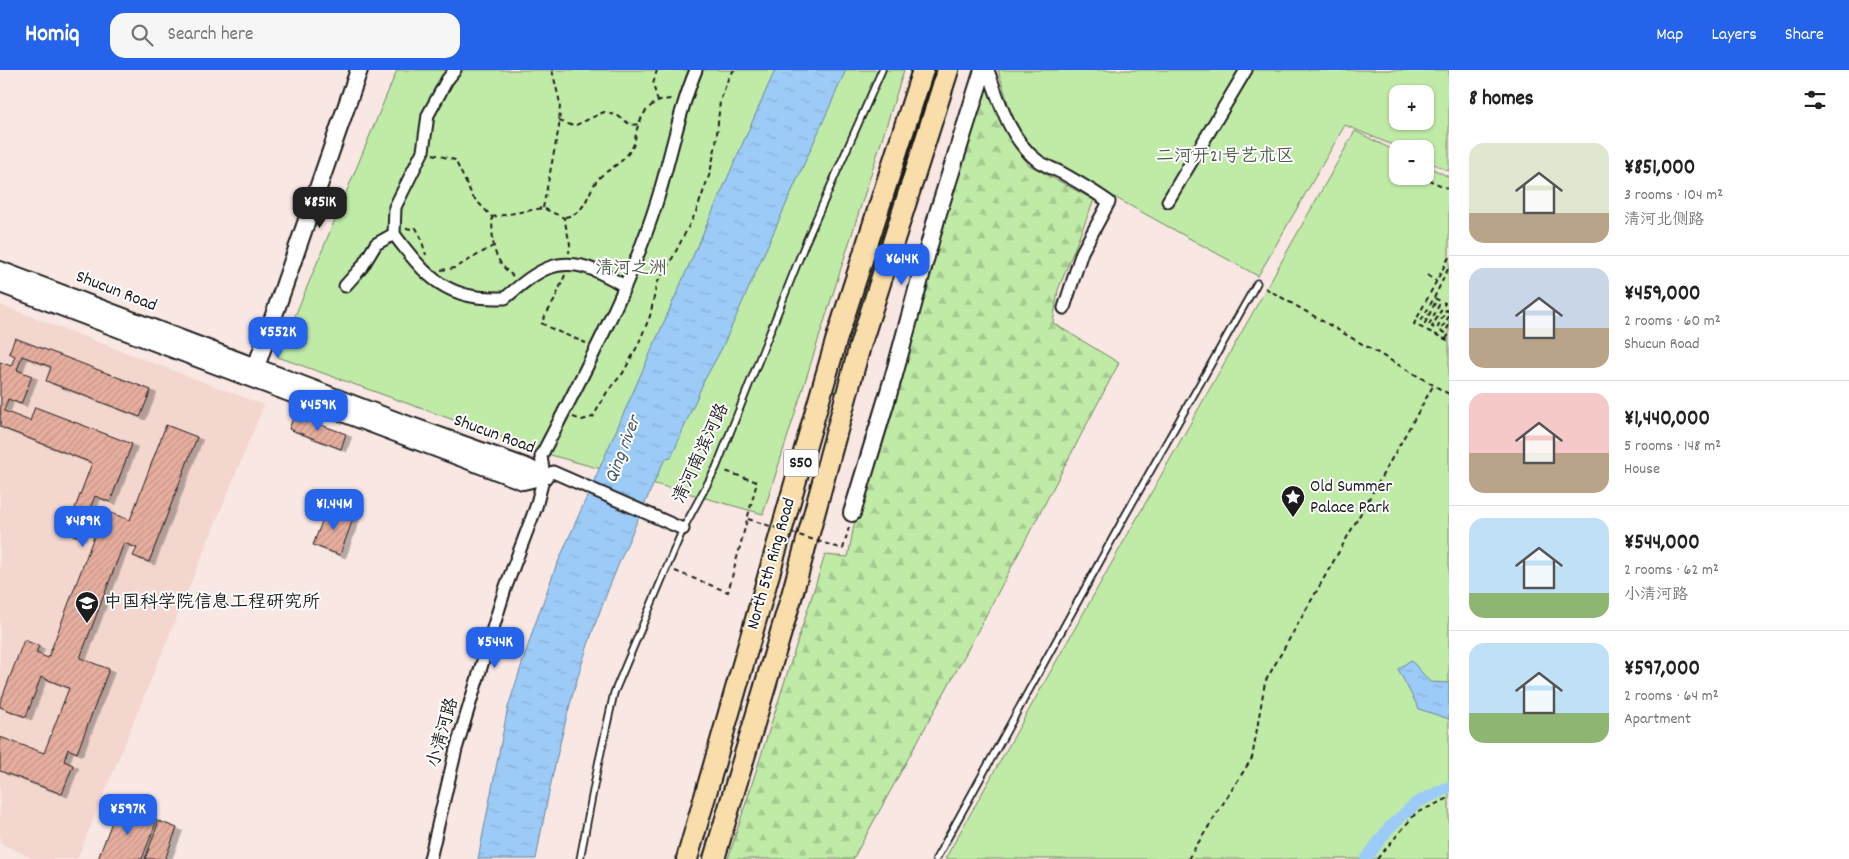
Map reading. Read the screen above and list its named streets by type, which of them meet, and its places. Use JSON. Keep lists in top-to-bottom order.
{
  "streets": {
    "highway": ["S50", "North 5th Ring Road"],
    "main road": ["Shucun Road"],
    "street": ["小清河路"],
    "lane": ["清河南滨河路"]
  },
  "crossings": [
    ["Shucun Road", "小清河路"]
  ],
  "water": ["Qing river"],
  "parks": ["二河开21号艺术区", "清河之洲"],
  "places": {
    "place": ["Old Summer Palace Park"],
    "school or university": ["中国科学院信息工程研究所"]
  },
  "page": {
    "header": "Homiq",
    "search": "Search here",
    "nav": ["Map", "Layers", "Share"],
    "heading": "8 homes",
    "map_buttons": ["+", "−"],
    "list": [
      {
        "name": "¥851,000",
        "note": "3 rooms · 104 m² · 清河北侧路"
      },
      {
        "name": "¥459,000",
        "note": "2 rooms · 60 m² · Shucun Road"
      },
      {
        "name": "¥1,440,000",
        "note": "5 rooms · 148 m² · House"
      },
      {
        "name": "¥544,000",
        "note": "2 rooms · 62 m² · 小清河路"
      },
      {
        "name": "¥597,000",
        "note": "2 rooms · 64 m² · Apartment"
      }
    ],
    "price": [
      "¥851K",
      "¥614K",
      "¥552K",
      "¥459K",
      "¥1.44M",
      "¥489K",
      "¥544K",
      "¥597K"
    ]
  }
}
